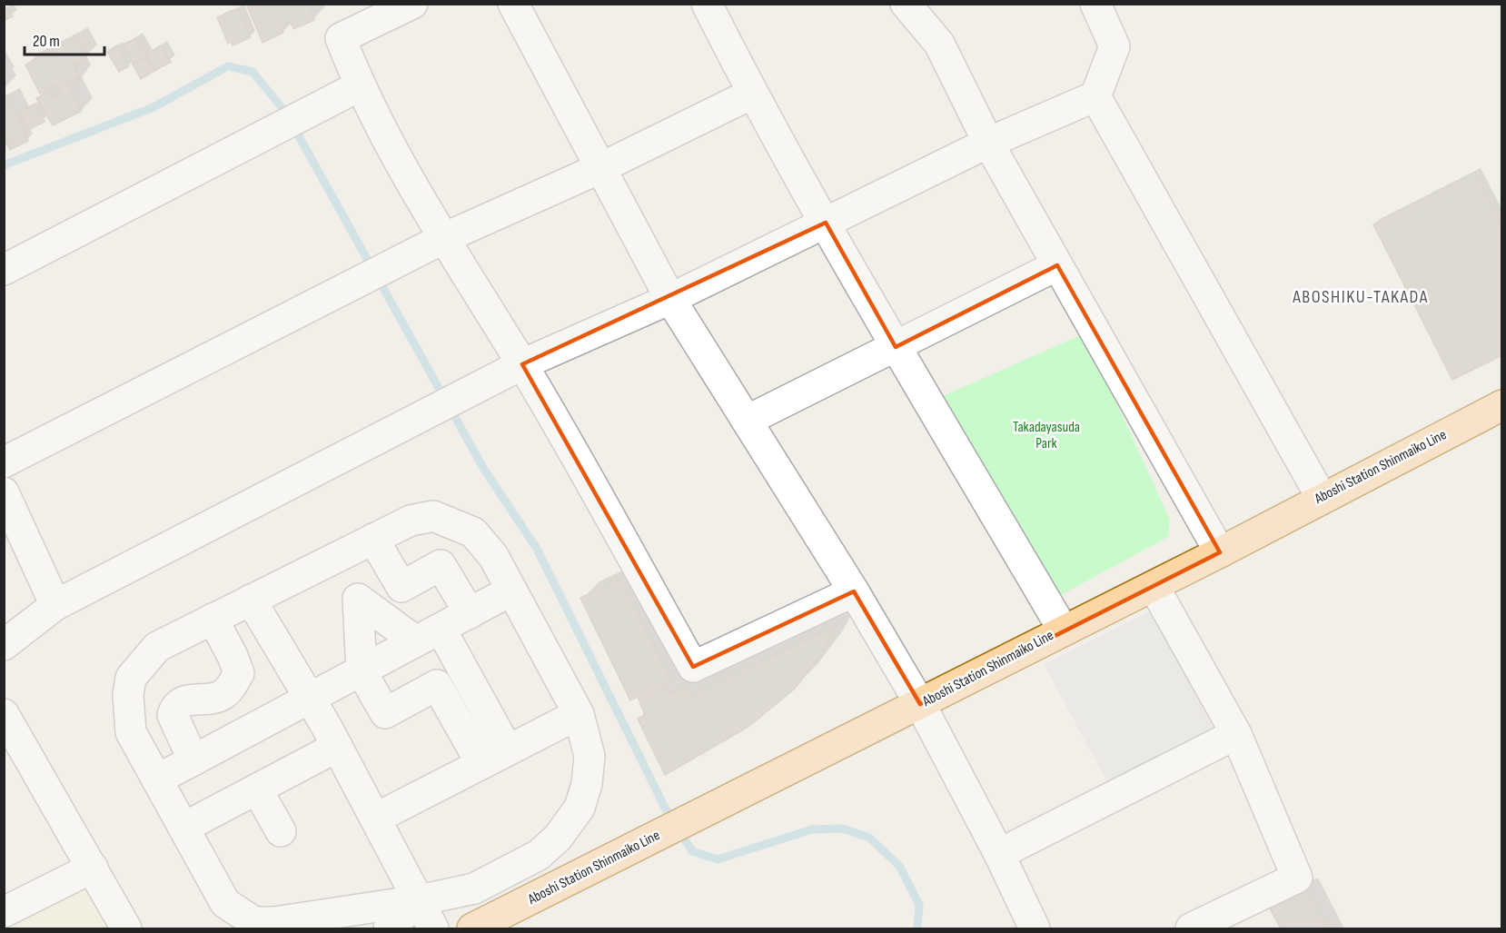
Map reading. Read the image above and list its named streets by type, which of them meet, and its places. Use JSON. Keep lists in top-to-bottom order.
{
  "streets": {
    "main road": ["Aboshi Station Shinmaiko Line"]
  },
  "districts": ["ABOSHIKU-TAKADA"],
  "parks": ["Takadayasuda Park"],
  "scale_bar": "20 m"
}
